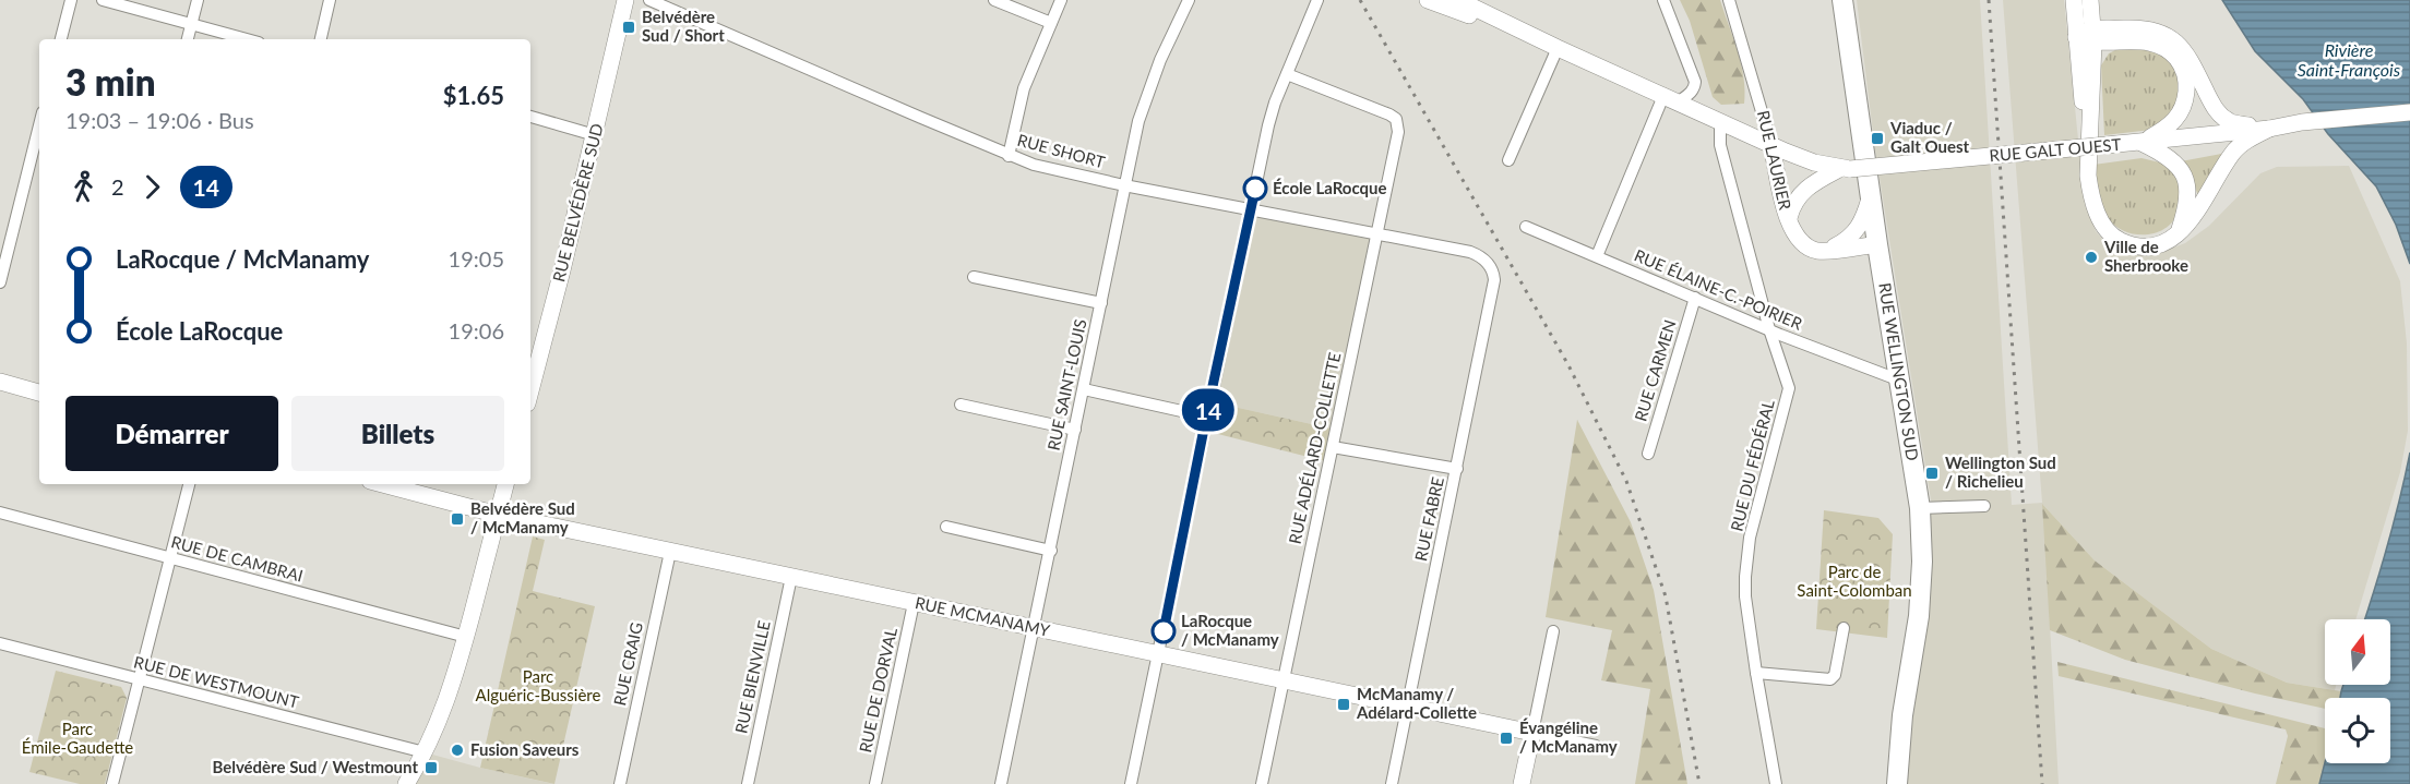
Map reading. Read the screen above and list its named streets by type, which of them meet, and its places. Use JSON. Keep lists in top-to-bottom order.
{
  "streets": {
    "main road": [
      "RUE GALT OUEST",
      "RUE LAURIER",
      "RUE BELVÉDÈRE SUD",
      "RUE WELLINGTON SUD",
      "RUE MCMANAMY"
    ],
    "street": [
      "RUE SHORT",
      "RUE ÉLAINE-C.-POIRIER",
      "RUE CARMEN",
      "RUE SAINT-LOUIS",
      "RUE ADÉLARD-COLLETTE",
      "RUE DU FÉDÉRAL",
      "RUE FABRE",
      "RUE DE CAMBRAI",
      "RUE CRAIG",
      "RUE BIENVILLE",
      "RUE DE WESTMOUNT",
      "RUE DE DORVAL"
    ]
  },
  "crossings": [
    ["RUE GALT OUEST", "RUE LAURIER"],
    ["RUE GALT OUEST", "RUE DU FÉDÉRAL"],
    ["RUE SHORT", "RUE SAINT-LOUIS"],
    ["RUE SHORT", "RUE ADÉLARD-COLLETTE"],
    ["RUE SHORT", "RUE FABRE"],
    ["RUE ÉLAINE-C.-POIRIER", "RUE CARMEN"],
    ["RUE ÉLAINE-C.-POIRIER", "RUE WELLINGTON SUD"],
    ["RUE ÉLAINE-C.-POIRIER", "RUE DU FÉDÉRAL"],
    ["RUE SAINT-LOUIS", "RUE MCMANAMY"],
    ["RUE ADÉLARD-COLLETTE", "RUE MCMANAMY"],
    ["RUE FABRE", "RUE MCMANAMY"],
    ["RUE MCMANAMY", "RUE CRAIG"],
    ["RUE MCMANAMY", "RUE BIENVILLE"],
    ["RUE MCMANAMY", "RUE DE DORVAL"]
  ],
  "water": ["Rivière Saint-François"],
  "parks": ["Parc de Saint-Colomban", "Parc Alguéric-Bussière", "Parc Émile-Gaudette"],
  "places": {
    "transit": [
      "Belvédère Sud / Short",
      "Viaduc / Galt Ouest",
      "Wellington Sud / Richelieu",
      "Belvédère Sud / McManamy",
      "McManamy / Adélard-Collette",
      "Évangéline / McManamy",
      "Belvédère Sud / Westmount"
    ],
    "other": [
      "École LaRocque",
      "Ville de Sherbrooke",
      "LaRocque / McManamy",
      "Fusion Saveurs"
    ]
  },
  "lines": ["bus line 14"],
  "north": "top",
  "page": {
    "on_map": "14",
    "heading": ["3 min", "19:03 – 19:06 · Bus", "$1.65"],
    "legs": ["2", "14"],
    "list": [
      {
        "name": "LaRocque / McManamy",
        "value": "19:05"
      },
      {
        "name": "École LaRocque",
        "value": "19:06"
      }
    ],
    "buttons": ["Démarrer", "Billets"]
  }
}
